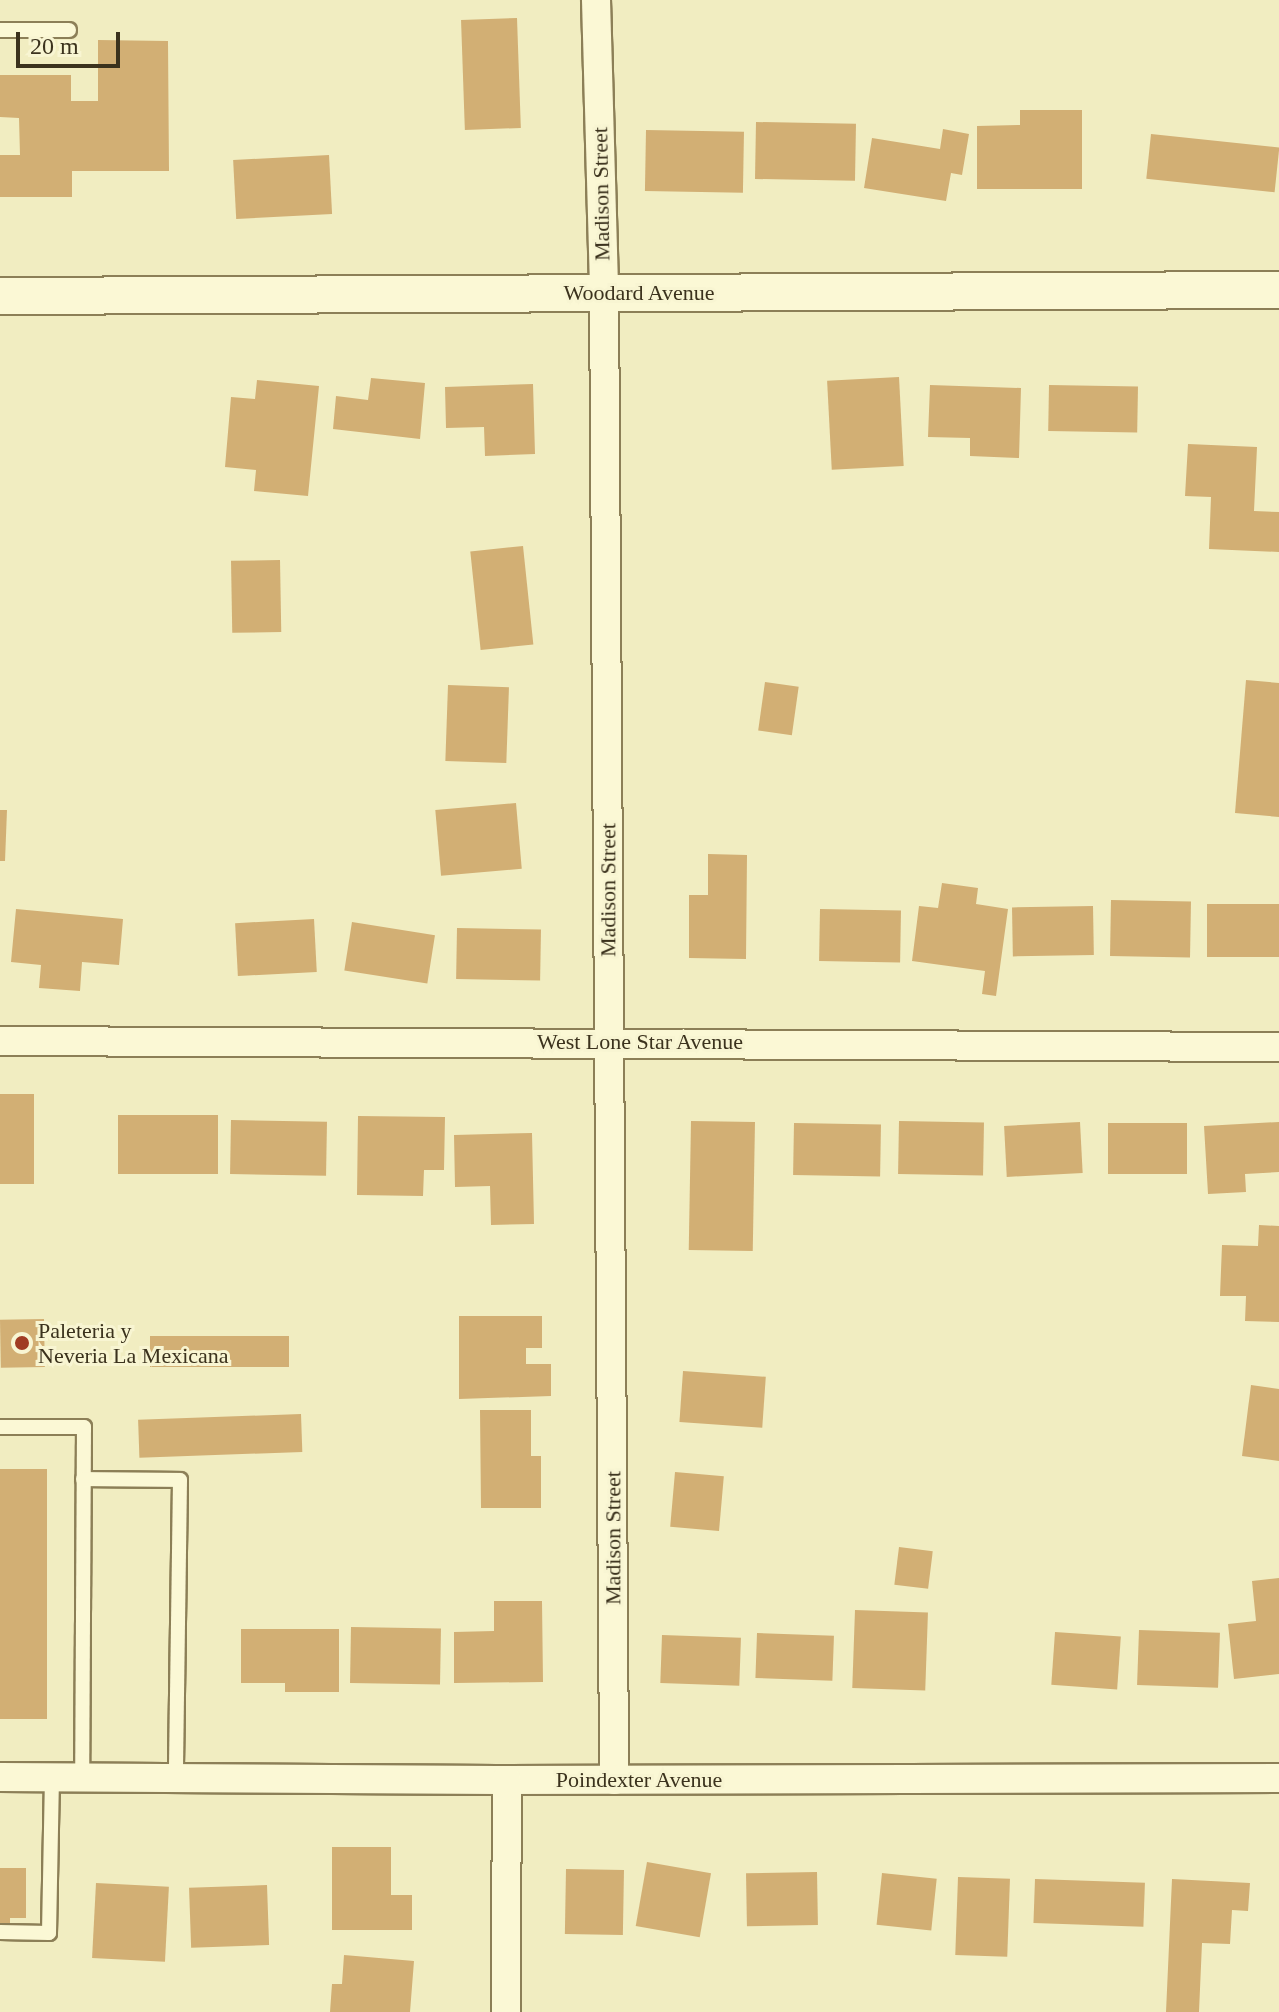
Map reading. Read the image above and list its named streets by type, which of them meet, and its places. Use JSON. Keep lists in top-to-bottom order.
{
  "streets": {
    "street": [
      "Madison Street",
      "Woodard Avenue",
      "West Lone Star Avenue",
      "Poindexter Avenue"
    ]
  },
  "crossings": [
    ["Madison Street", "Woodard Avenue"],
    ["Madison Street", "West Lone Star Avenue"],
    ["Madison Street", "Poindexter Avenue"]
  ],
  "places": ["Paleteria y Neveria La Mexicana"],
  "scale_bar": "20 m"
}
